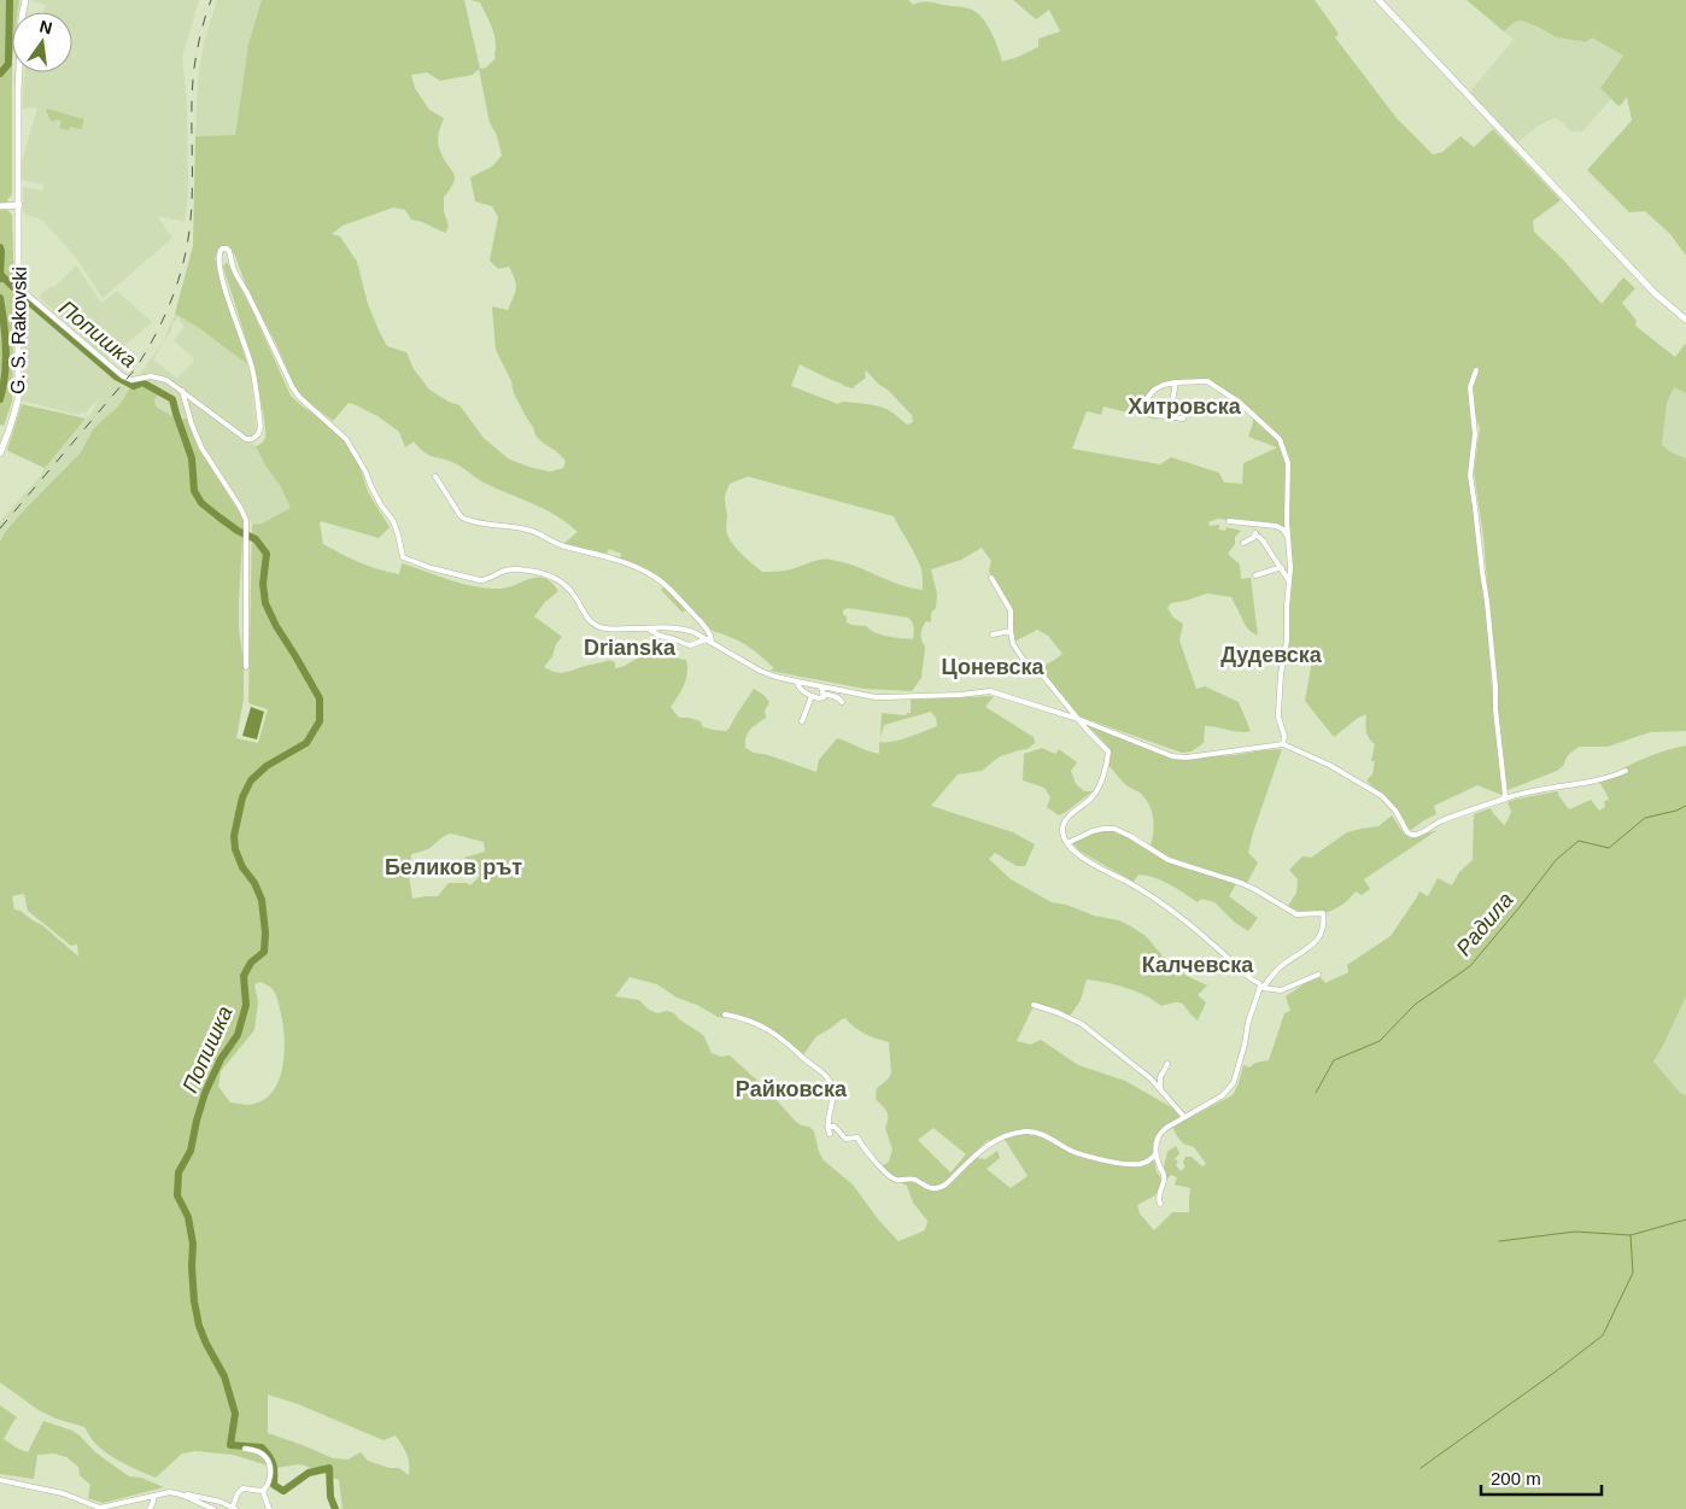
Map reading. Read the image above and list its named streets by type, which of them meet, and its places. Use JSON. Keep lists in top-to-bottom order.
{
  "streets": {
    "street": ["G. S. Rakovski"]
  },
  "districts": [
    "Хитровска",
    "Drianska",
    "Дудевска",
    "Цоневска",
    "Беликов рът",
    "Калчевска",
    "Райковска"
  ],
  "water": ["Попишка", "Радила"],
  "scale_bar": "200 m",
  "north": "top"
}
